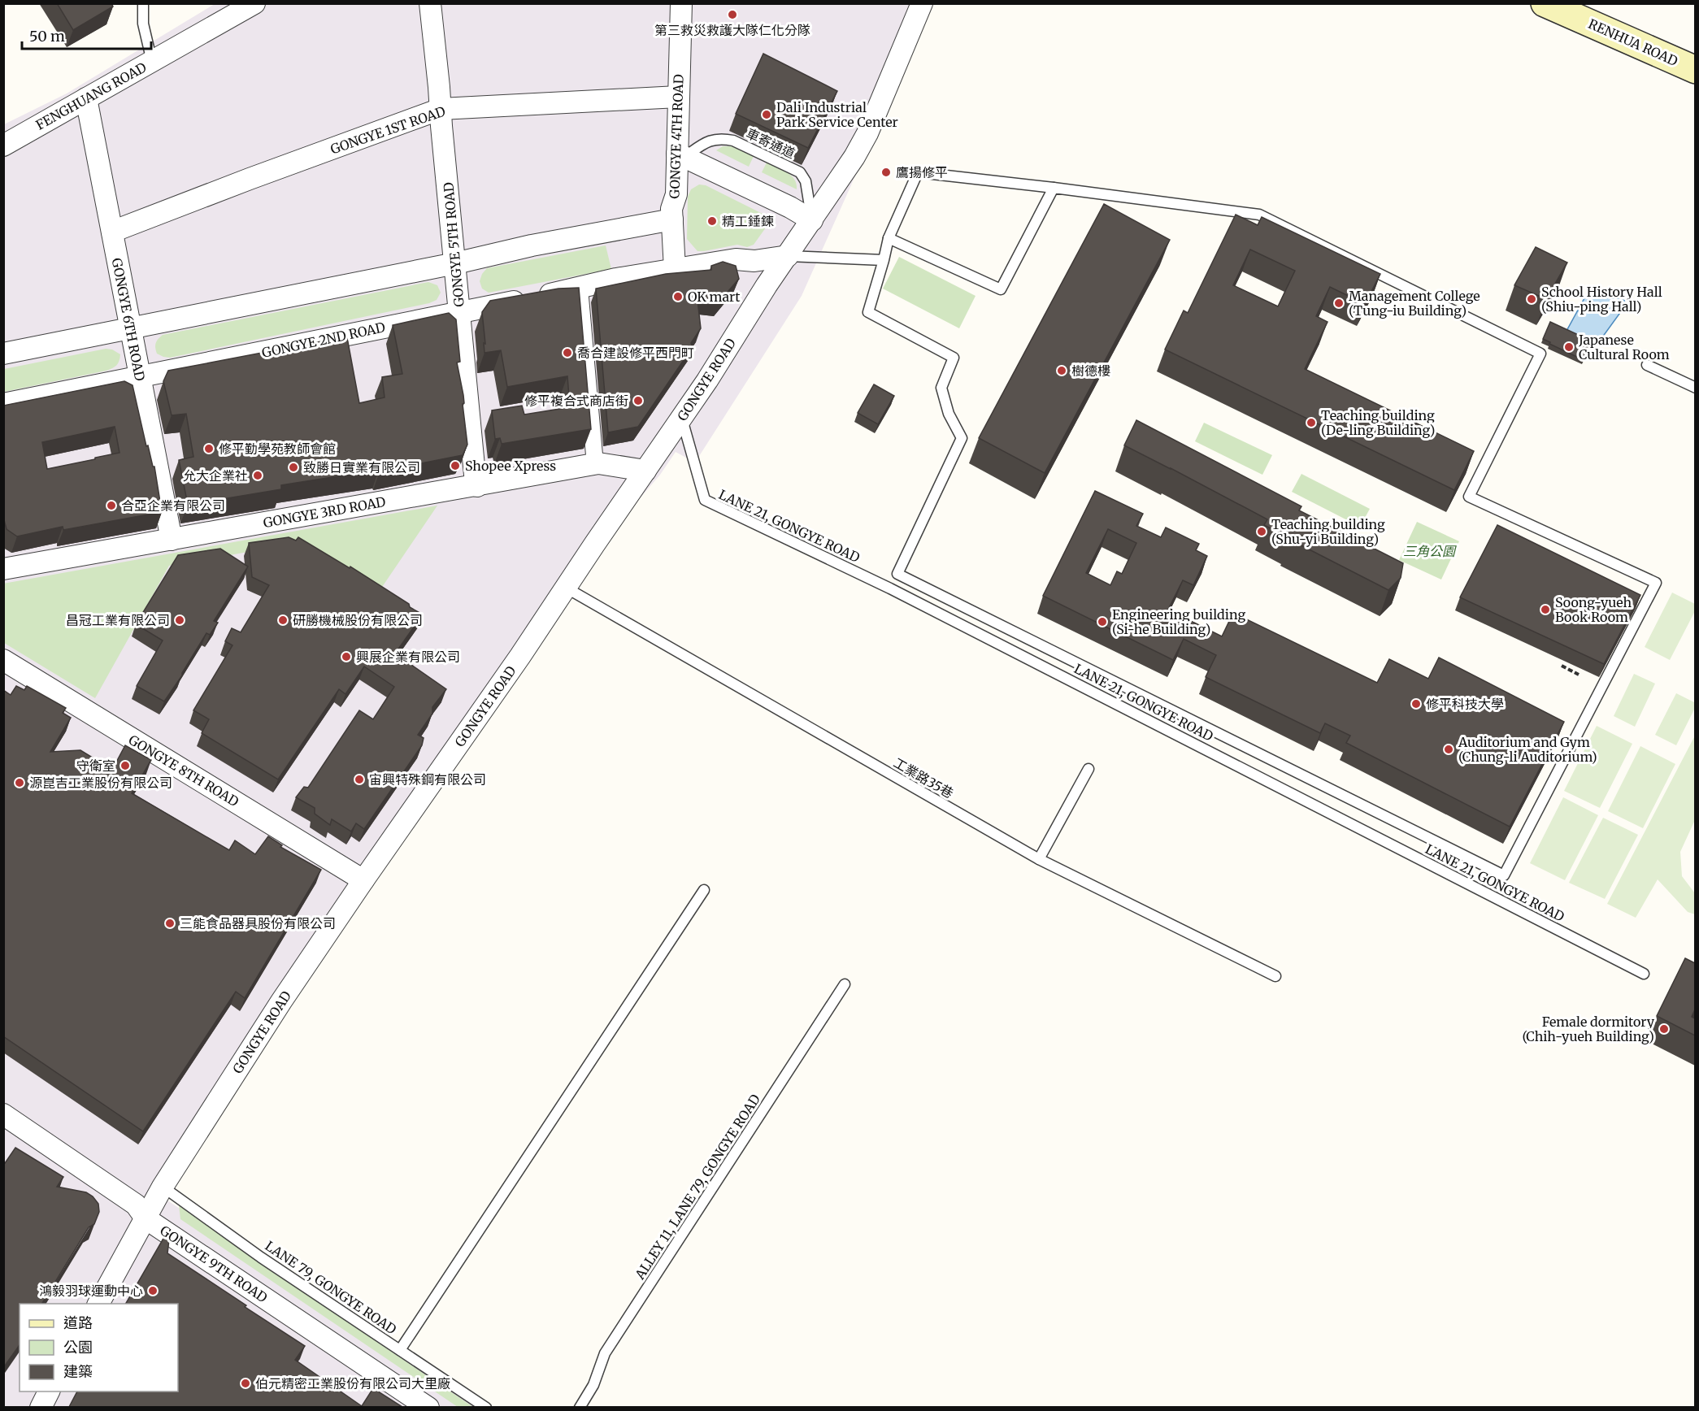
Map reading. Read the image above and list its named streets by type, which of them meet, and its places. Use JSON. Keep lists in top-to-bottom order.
{
  "streets": {
    "main road": ["RENHUA ROAD"],
    "street": [
      "FENGHUANG ROAD",
      "GONGYE 1ST ROAD",
      "GONGYE 4TH ROAD",
      "GONGYE 5TH ROAD",
      "GONGYE 6TH ROAD",
      "GONGYE 2ND ROAD",
      "GONGYE ROAD",
      "GONGYE 3RD ROAD",
      "GONGYE 8TH ROAD",
      "GONGYE 9TH ROAD"
    ],
    "lane": [
      "車寄通道",
      "LANE 21, GONGYE ROAD",
      "工業路35巷",
      "ALLEY 11, LANE 79, GONGYE ROAD",
      "LANE 79, GONGYE ROAD"
    ]
  },
  "crossings": [
    ["FENGHUANG ROAD", "GONGYE 6TH ROAD"],
    ["GONGYE 1ST ROAD", "GONGYE 4TH ROAD"],
    ["GONGYE 1ST ROAD", "GONGYE 5TH ROAD"],
    ["GONGYE 1ST ROAD", "GONGYE 6TH ROAD"],
    ["GONGYE 4TH ROAD", "車寄通道"],
    ["GONGYE 4TH ROAD", "GONGYE 2ND ROAD"],
    ["車寄通道", "GONGYE ROAD"],
    ["GONGYE 5TH ROAD", "GONGYE 2ND ROAD"],
    ["GONGYE 5TH ROAD", "GONGYE 3RD ROAD"],
    ["GONGYE 6TH ROAD", "GONGYE 2ND ROAD"],
    ["GONGYE 6TH ROAD", "GONGYE 3RD ROAD"],
    ["GONGYE 2ND ROAD", "GONGYE ROAD"],
    ["GONGYE ROAD", "GONGYE 3RD ROAD"],
    ["GONGYE ROAD", "LANE 21, GONGYE ROAD"],
    ["GONGYE ROAD", "GONGYE 8TH ROAD"],
    ["GONGYE ROAD", "工業路35巷"],
    ["GONGYE ROAD", "GONGYE 9TH ROAD"],
    ["GONGYE ROAD", "LANE 79, GONGYE ROAD"]
  ],
  "parks": ["三角公園"],
  "places": [
    "第三救災救護大隊仁化分隊",
    "Dali Industrial Park Service Center",
    "鷹揚修平",
    "精工錘鍊",
    "OK mart",
    "School History Hall (Shiu-ping Hall)",
    "Management College (Tung-iu Building)",
    "Japanese Cultural Room",
    "喬合建設修平西門町",
    "樹德樓",
    "修平複合式商店街",
    "Teaching building (De-ling Building)",
    "修平勤學苑教師會館",
    "Shopee Xpress",
    "致勝日實業有限公司",
    "允大企業社",
    "合亞企業有限公司",
    "Teaching building (Shu-yi Building)",
    "Soong-yueh Book Room",
    "昌冠工業有限公司",
    "研勝機械股份有限公司",
    "Engineering building (Si-he Building)",
    "興展企業有限公司",
    "修平科技大學",
    "Auditorium and Gym (Chung-li Auditorium)",
    "守衛室",
    "宙興特殊鋼有限公司",
    "源崑吉工業股份有限公司",
    "三能食品器具股份有限公司",
    "Female dormitory (Chih-yueh Building)",
    "鴻毅羽球運動中心",
    "伯元精密工業股份有限公司大里廠"
  ],
  "legend": ["道路", "公園", "建築"],
  "scale_bar": "50 m"
}
